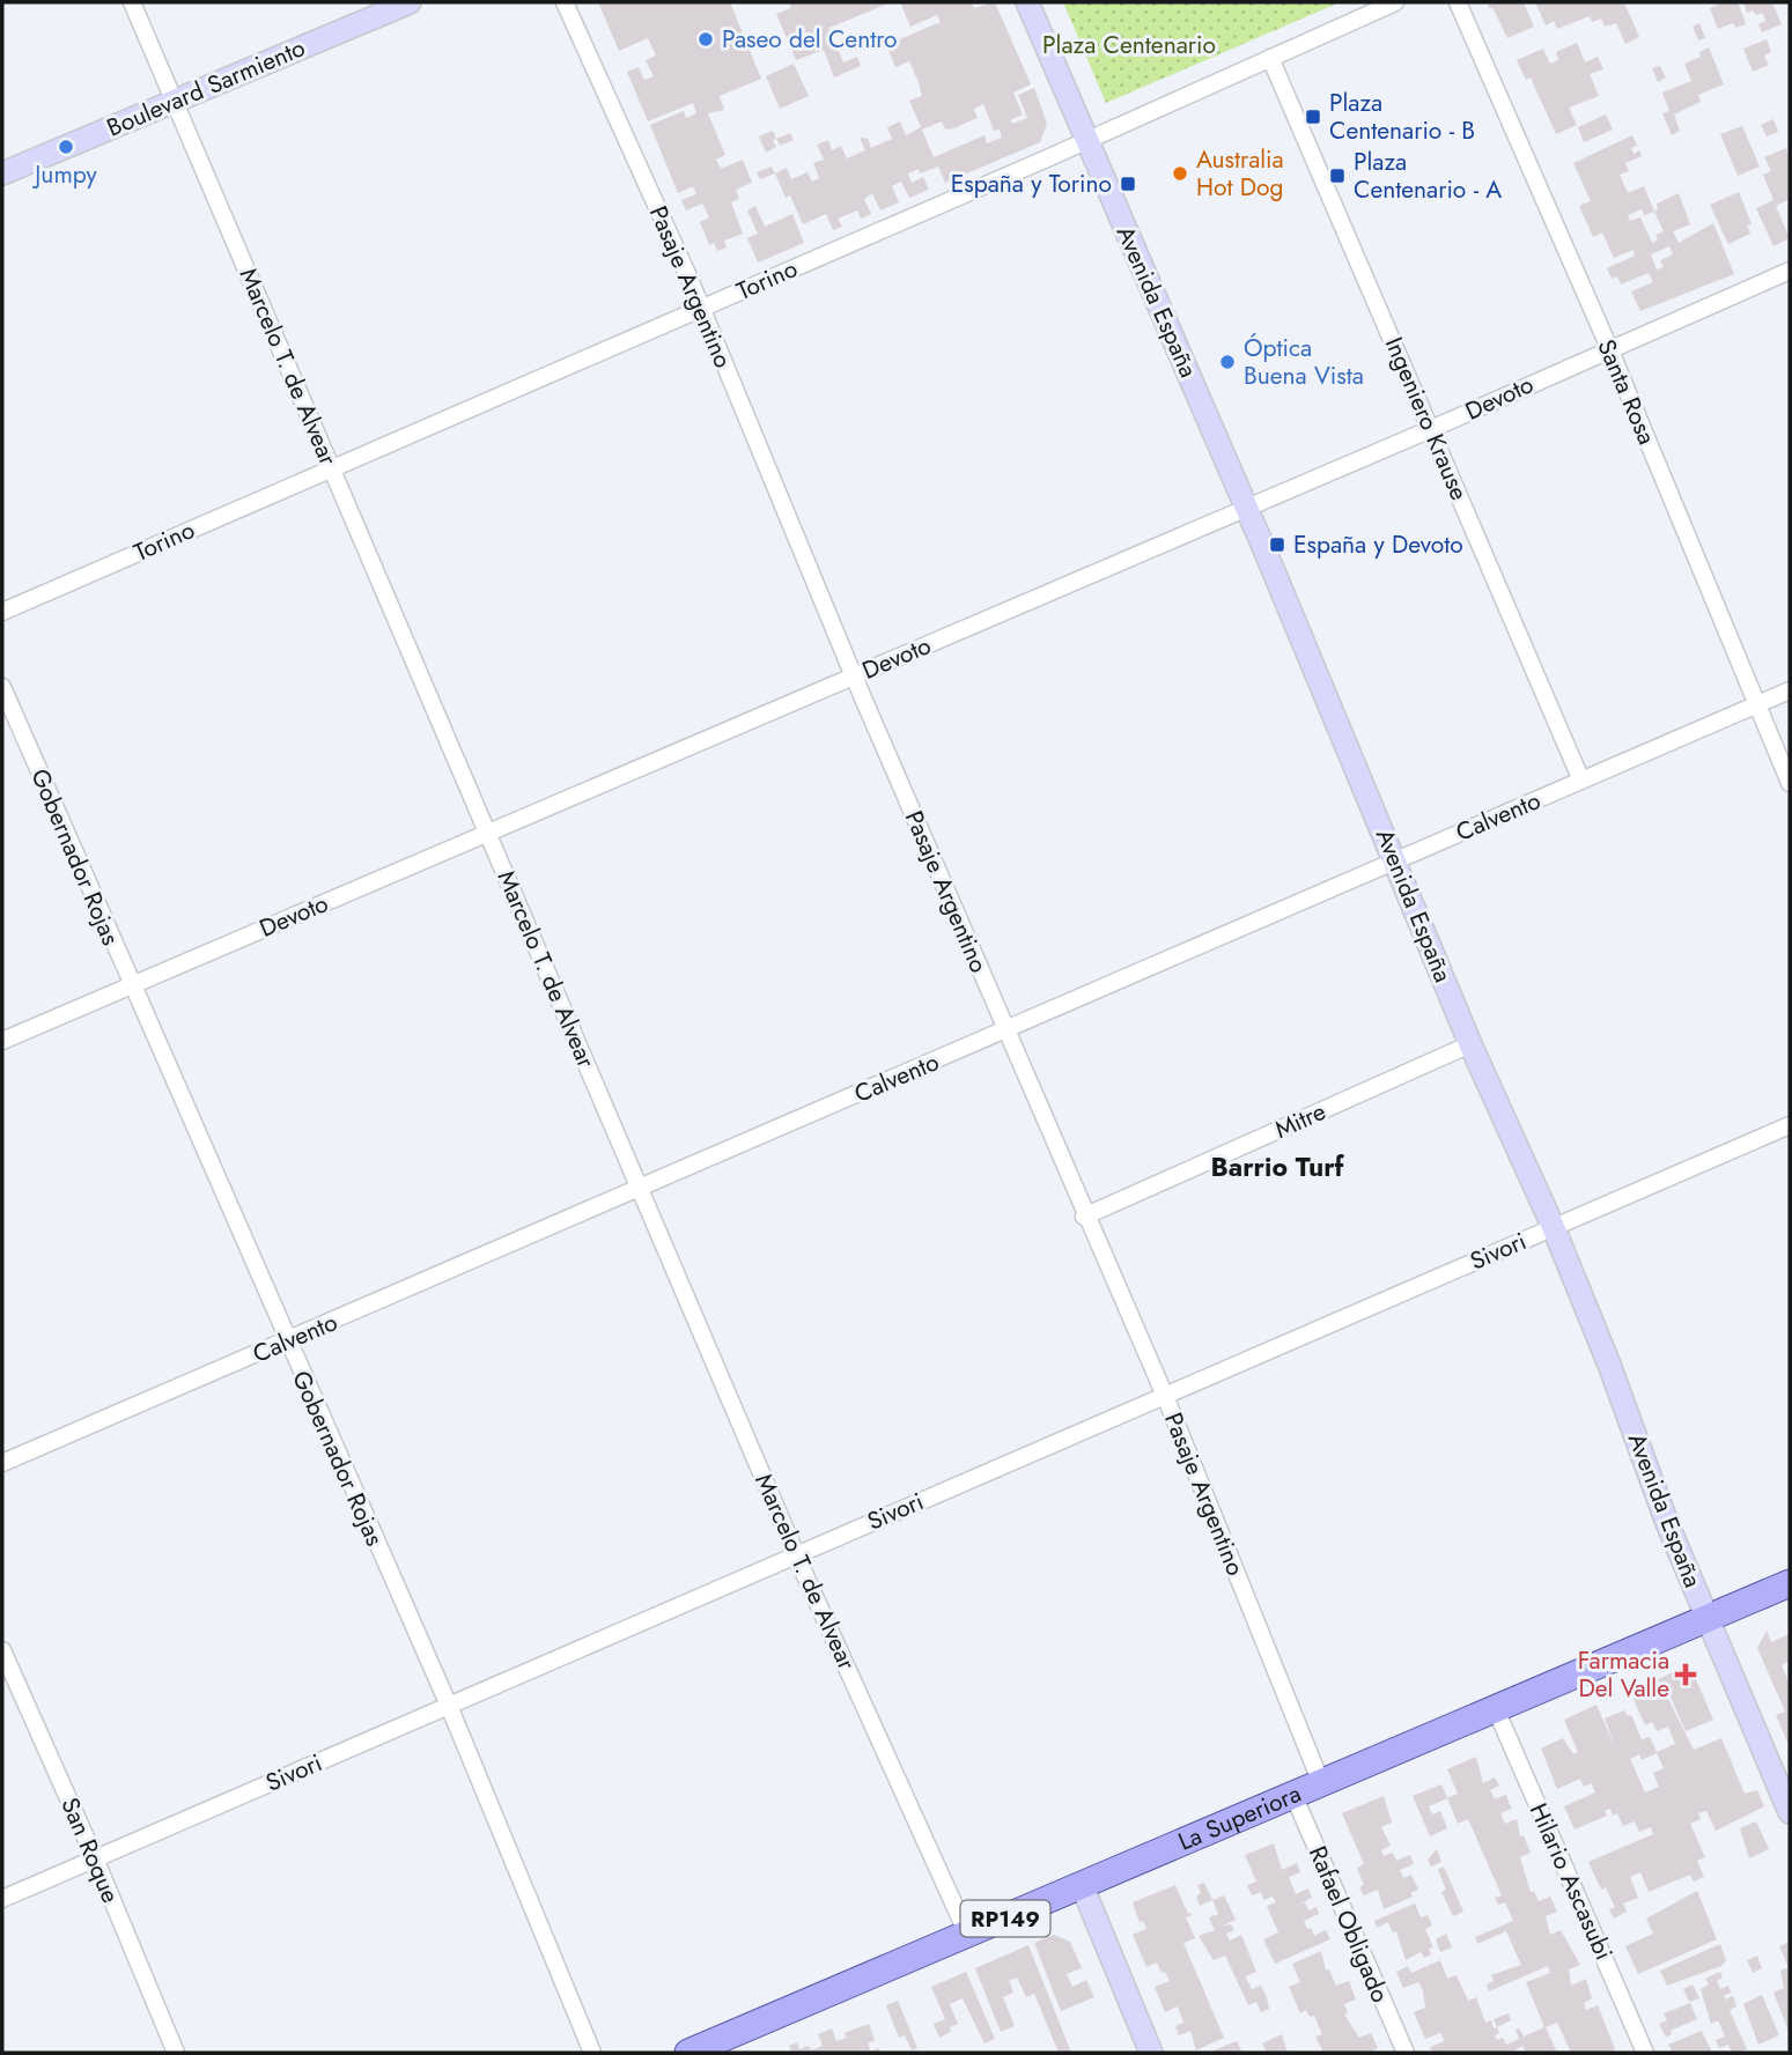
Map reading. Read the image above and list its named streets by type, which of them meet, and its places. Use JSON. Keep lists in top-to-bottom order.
{
  "streets": {
    "main road": ["La Superiora", "RP149"],
    "street": [
      "Boulevard Sarmiento",
      "Torino",
      "Pasaje Argentino",
      "Avenida España",
      "Marcelo T. de Alvear",
      "Santa Rosa",
      "Devoto",
      "Ingeniero Krause",
      "Calvento",
      "Gobernador Rojas",
      "Mitre",
      "Sivori",
      "San Roque",
      "Hilario Ascasubi",
      "Rafael Obligado"
    ]
  },
  "crossings": [
    ["Boulevard Sarmiento", "Marcelo T. de Alvear"],
    ["Torino", "Pasaje Argentino"],
    ["Torino", "Avenida España"],
    ["Torino", "Marcelo T. de Alvear"],
    ["Torino", "Ingeniero Krause"],
    ["Pasaje Argentino", "Devoto"],
    ["Pasaje Argentino", "Calvento"],
    ["Pasaje Argentino", "Mitre"],
    ["Pasaje Argentino", "Sivori"],
    ["Pasaje Argentino", "La Superiora"],
    ["Avenida España", "Devoto"],
    ["Avenida España", "Calvento"],
    ["Avenida España", "Mitre"],
    ["Avenida España", "Sivori"],
    ["Avenida España", "La Superiora"],
    ["Marcelo T. de Alvear", "Devoto"],
    ["Marcelo T. de Alvear", "Calvento"],
    ["Marcelo T. de Alvear", "Sivori"],
    ["Marcelo T. de Alvear", "La Superiora"],
    ["Santa Rosa", "Devoto"],
    ["Santa Rosa", "Calvento"],
    ["Devoto", "Ingeniero Krause"],
    ["Devoto", "Gobernador Rojas"],
    ["Ingeniero Krause", "Calvento"],
    ["Calvento", "Gobernador Rojas"],
    ["Gobernador Rojas", "Sivori"],
    ["Sivori", "San Roque"],
    ["La Superiora", "Hilario Ascasubi"],
    ["La Superiora", "Rafael Obligado"]
  ],
  "districts": ["Barrio Turf"],
  "parks": ["Plaza Centenario"],
  "places": {
    "other": [
      "Paseo del Centro",
      "Jumpy",
      "Australia Hot Dog",
      "Óptica Buena Vista"
    ],
    "transit": [
      "Plaza Centenario - B",
      "Plaza Centenario - A",
      "España y Torino",
      "España y Devoto"
    ],
    "health": ["Farmacia Del Valle"]
  }
}
